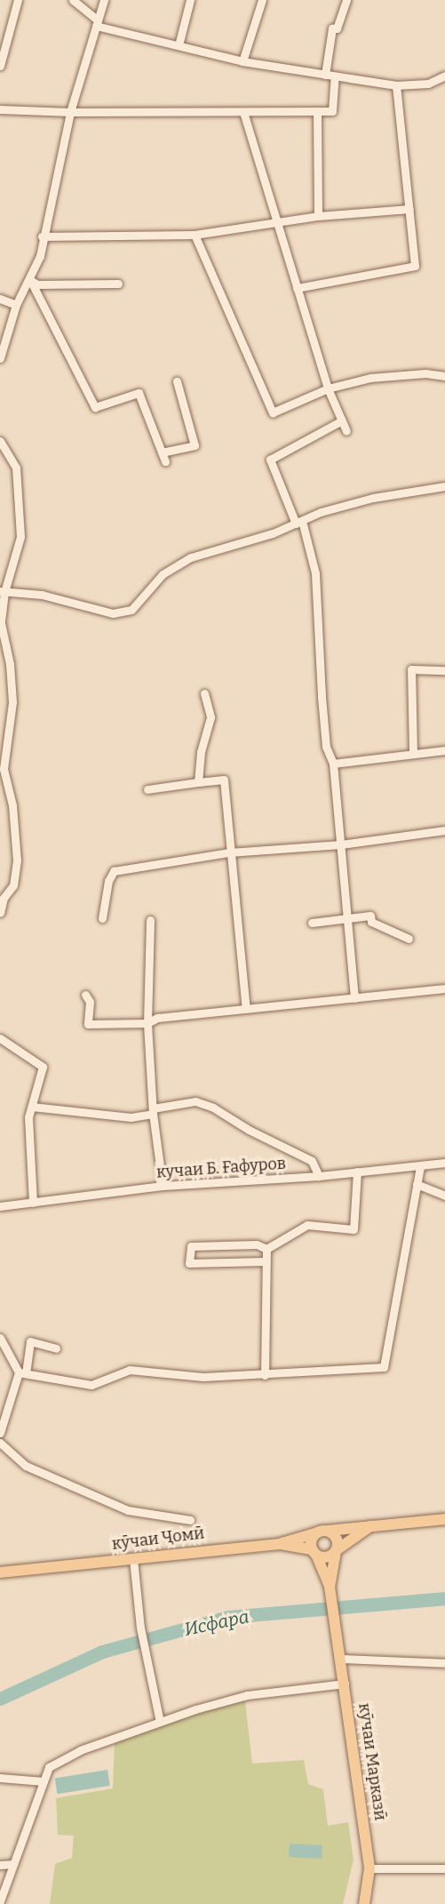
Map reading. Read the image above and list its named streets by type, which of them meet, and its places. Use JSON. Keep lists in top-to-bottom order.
{
  "streets": {
    "main road": ["кӯчаи Ҷомӣ", "кӯчаи Марказӣ"],
    "street": ["кучаи Б. Ғафуров"]
  },
  "water": ["Исфара"]
}
